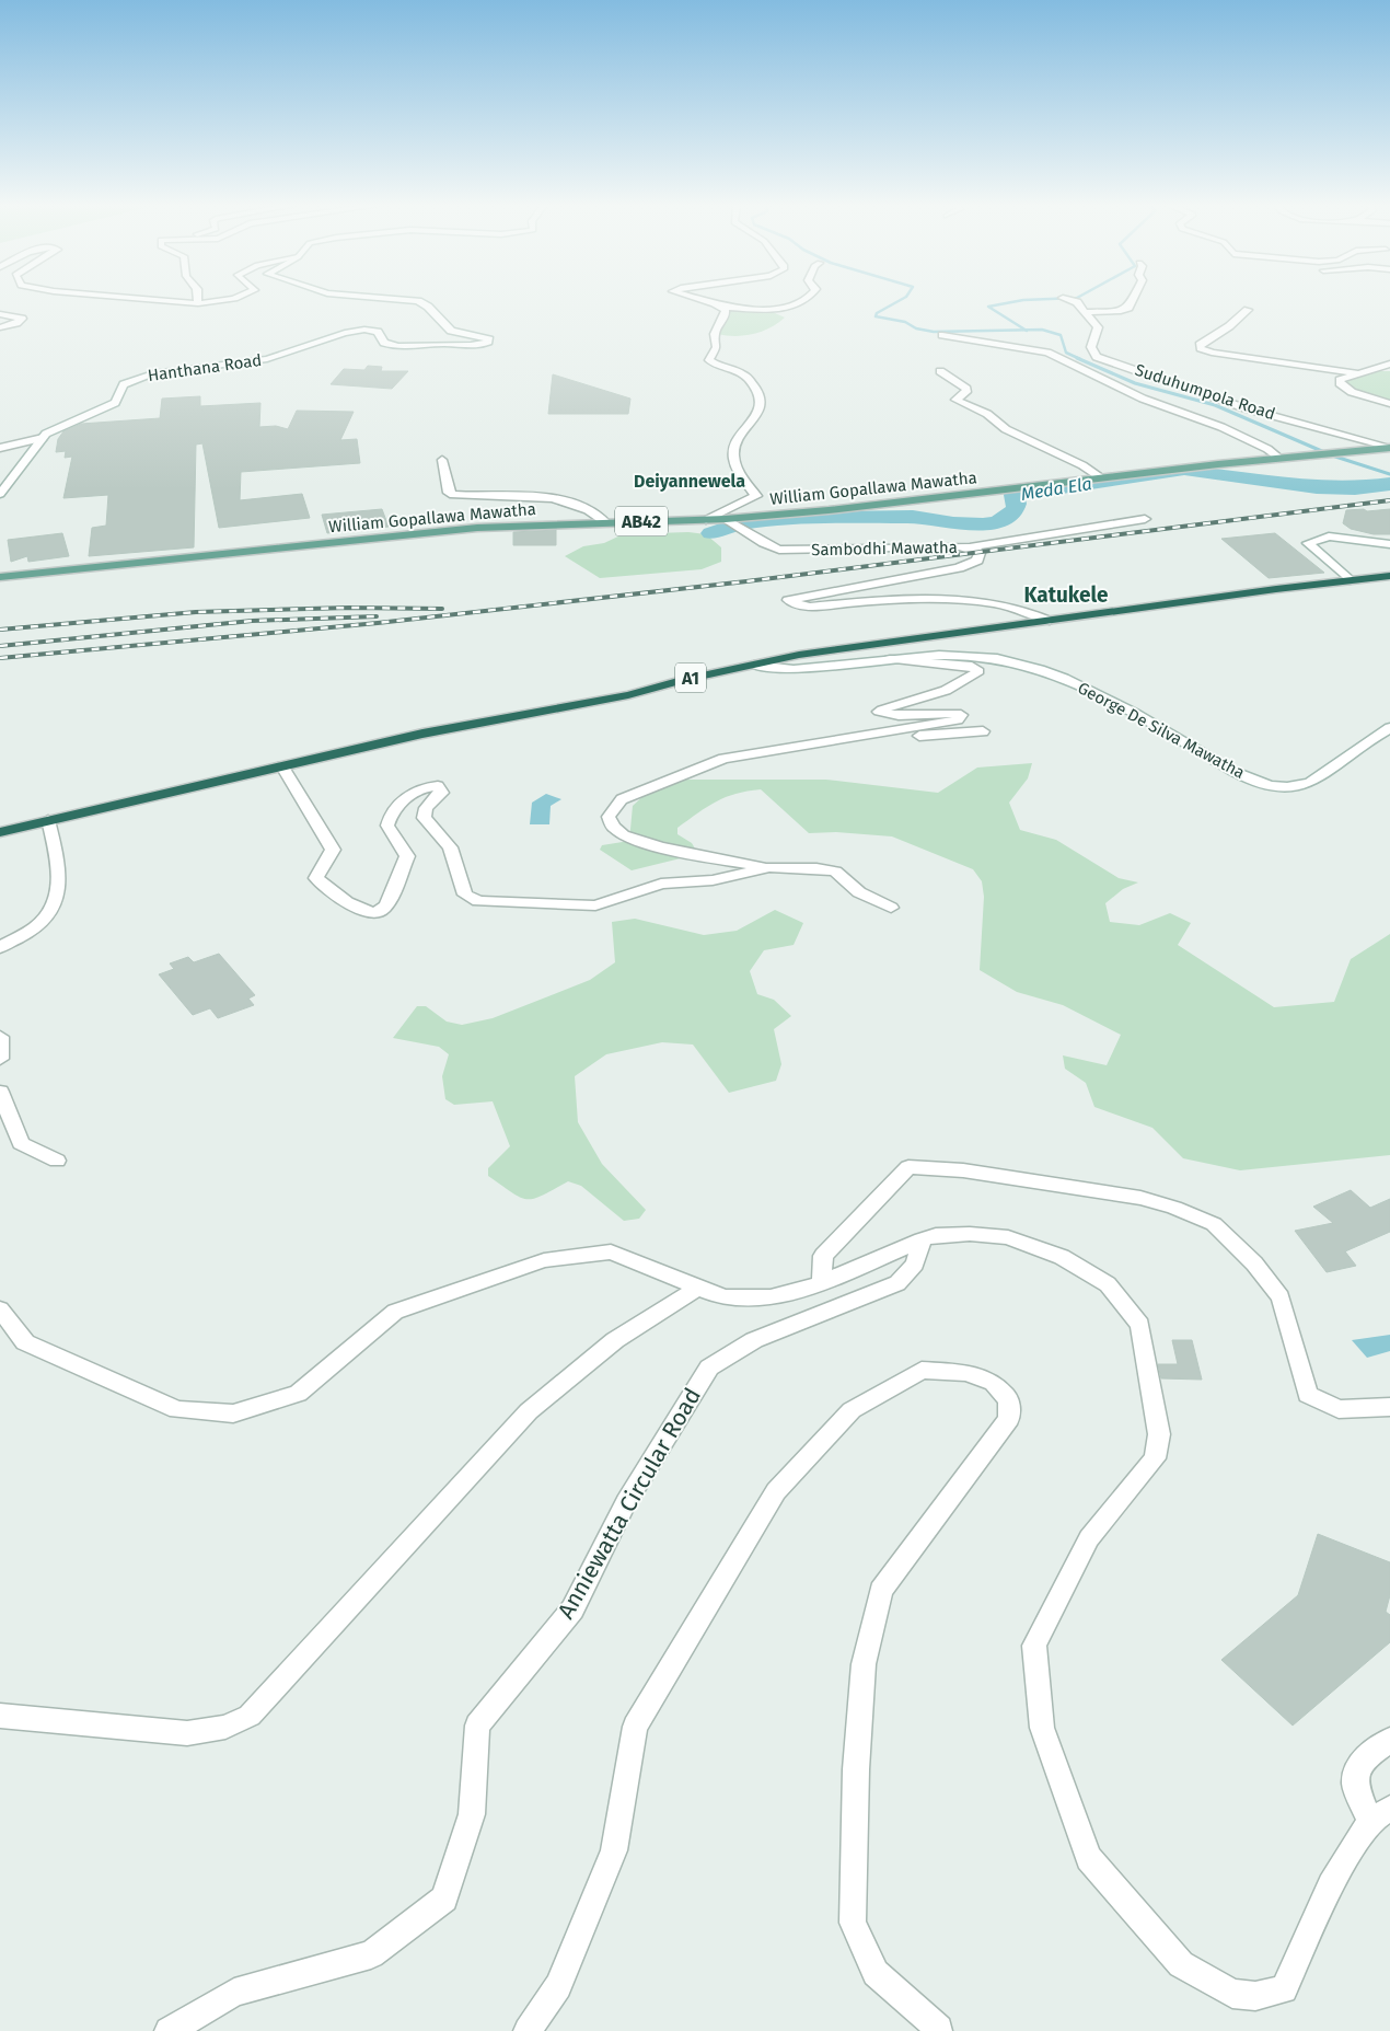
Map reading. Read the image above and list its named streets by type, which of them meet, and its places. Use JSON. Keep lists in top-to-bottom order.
{
  "streets": {
    "highway": ["A1"],
    "main road": ["William Gopallawa Mawatha", "AB42"],
    "street": [
      "Hanthana Road",
      "Suduhumpola Road",
      "Sambodhi Mawatha",
      "George De Silva Mawatha",
      "Anniewatta Circular Road"
    ]
  },
  "crossings": [
    ["Suduhumpola Road", "William Gopallawa Mawatha"],
    ["William Gopallawa Mawatha", "Sambodhi Mawatha"],
    ["Sambodhi Mawatha", "A1"],
    ["A1", "George De Silva Mawatha"]
  ],
  "districts": ["Deiyannewela", "Katukele"],
  "water": ["Meda Ela"]
}
